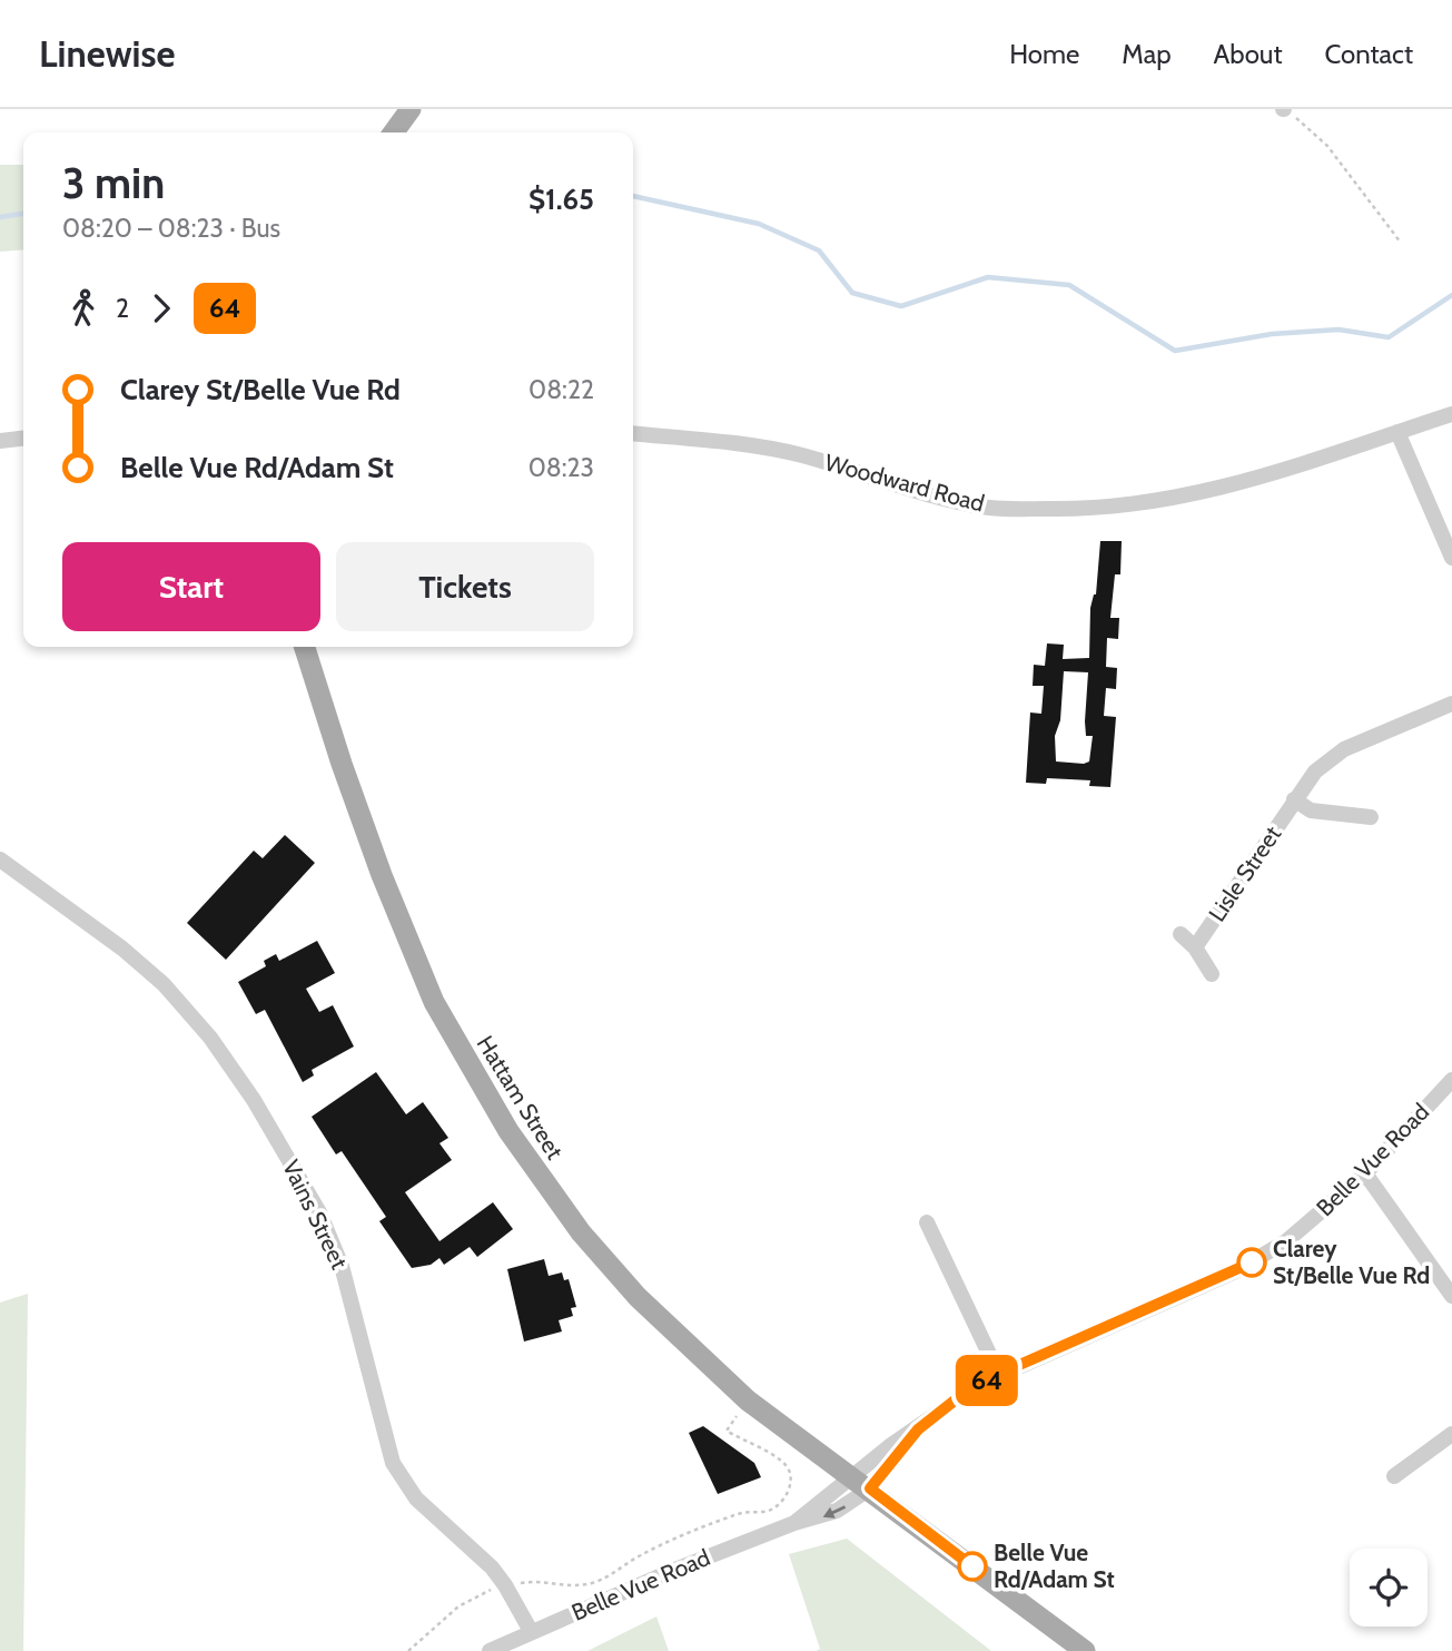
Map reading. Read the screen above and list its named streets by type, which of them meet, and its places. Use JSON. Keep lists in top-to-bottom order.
{
  "streets": {
    "main road": ["Hattam Street"],
    "street": [
      "Woodward Road",
      "Lisle Street",
      "Belle Vue Road",
      "Vains Street"
    ]
  },
  "crossings": [
    ["Hattam Street", "Belle Vue Road"],
    ["Belle Vue Road", "Vains Street"]
  ],
  "places": ["Clarey St/Belle Vue Rd", "Belle Vue Rd/Adam St"],
  "lines": ["bus line 64"],
  "page": {
    "header": "Linewise",
    "nav": [
      "Home",
      "Map",
      "About",
      "Contact"
    ],
    "on_map": "64",
    "heading": ["3 min", "08:20 – 08:23 · Bus", "$1.65"],
    "legs": ["2", "64"],
    "list": [
      {
        "name": "Clarey St/Belle Vue Rd",
        "value": "08:22"
      },
      {
        "name": "Belle Vue Rd/Adam St",
        "value": "08:23"
      }
    ],
    "buttons": ["Start", "Tickets"]
  }
}
